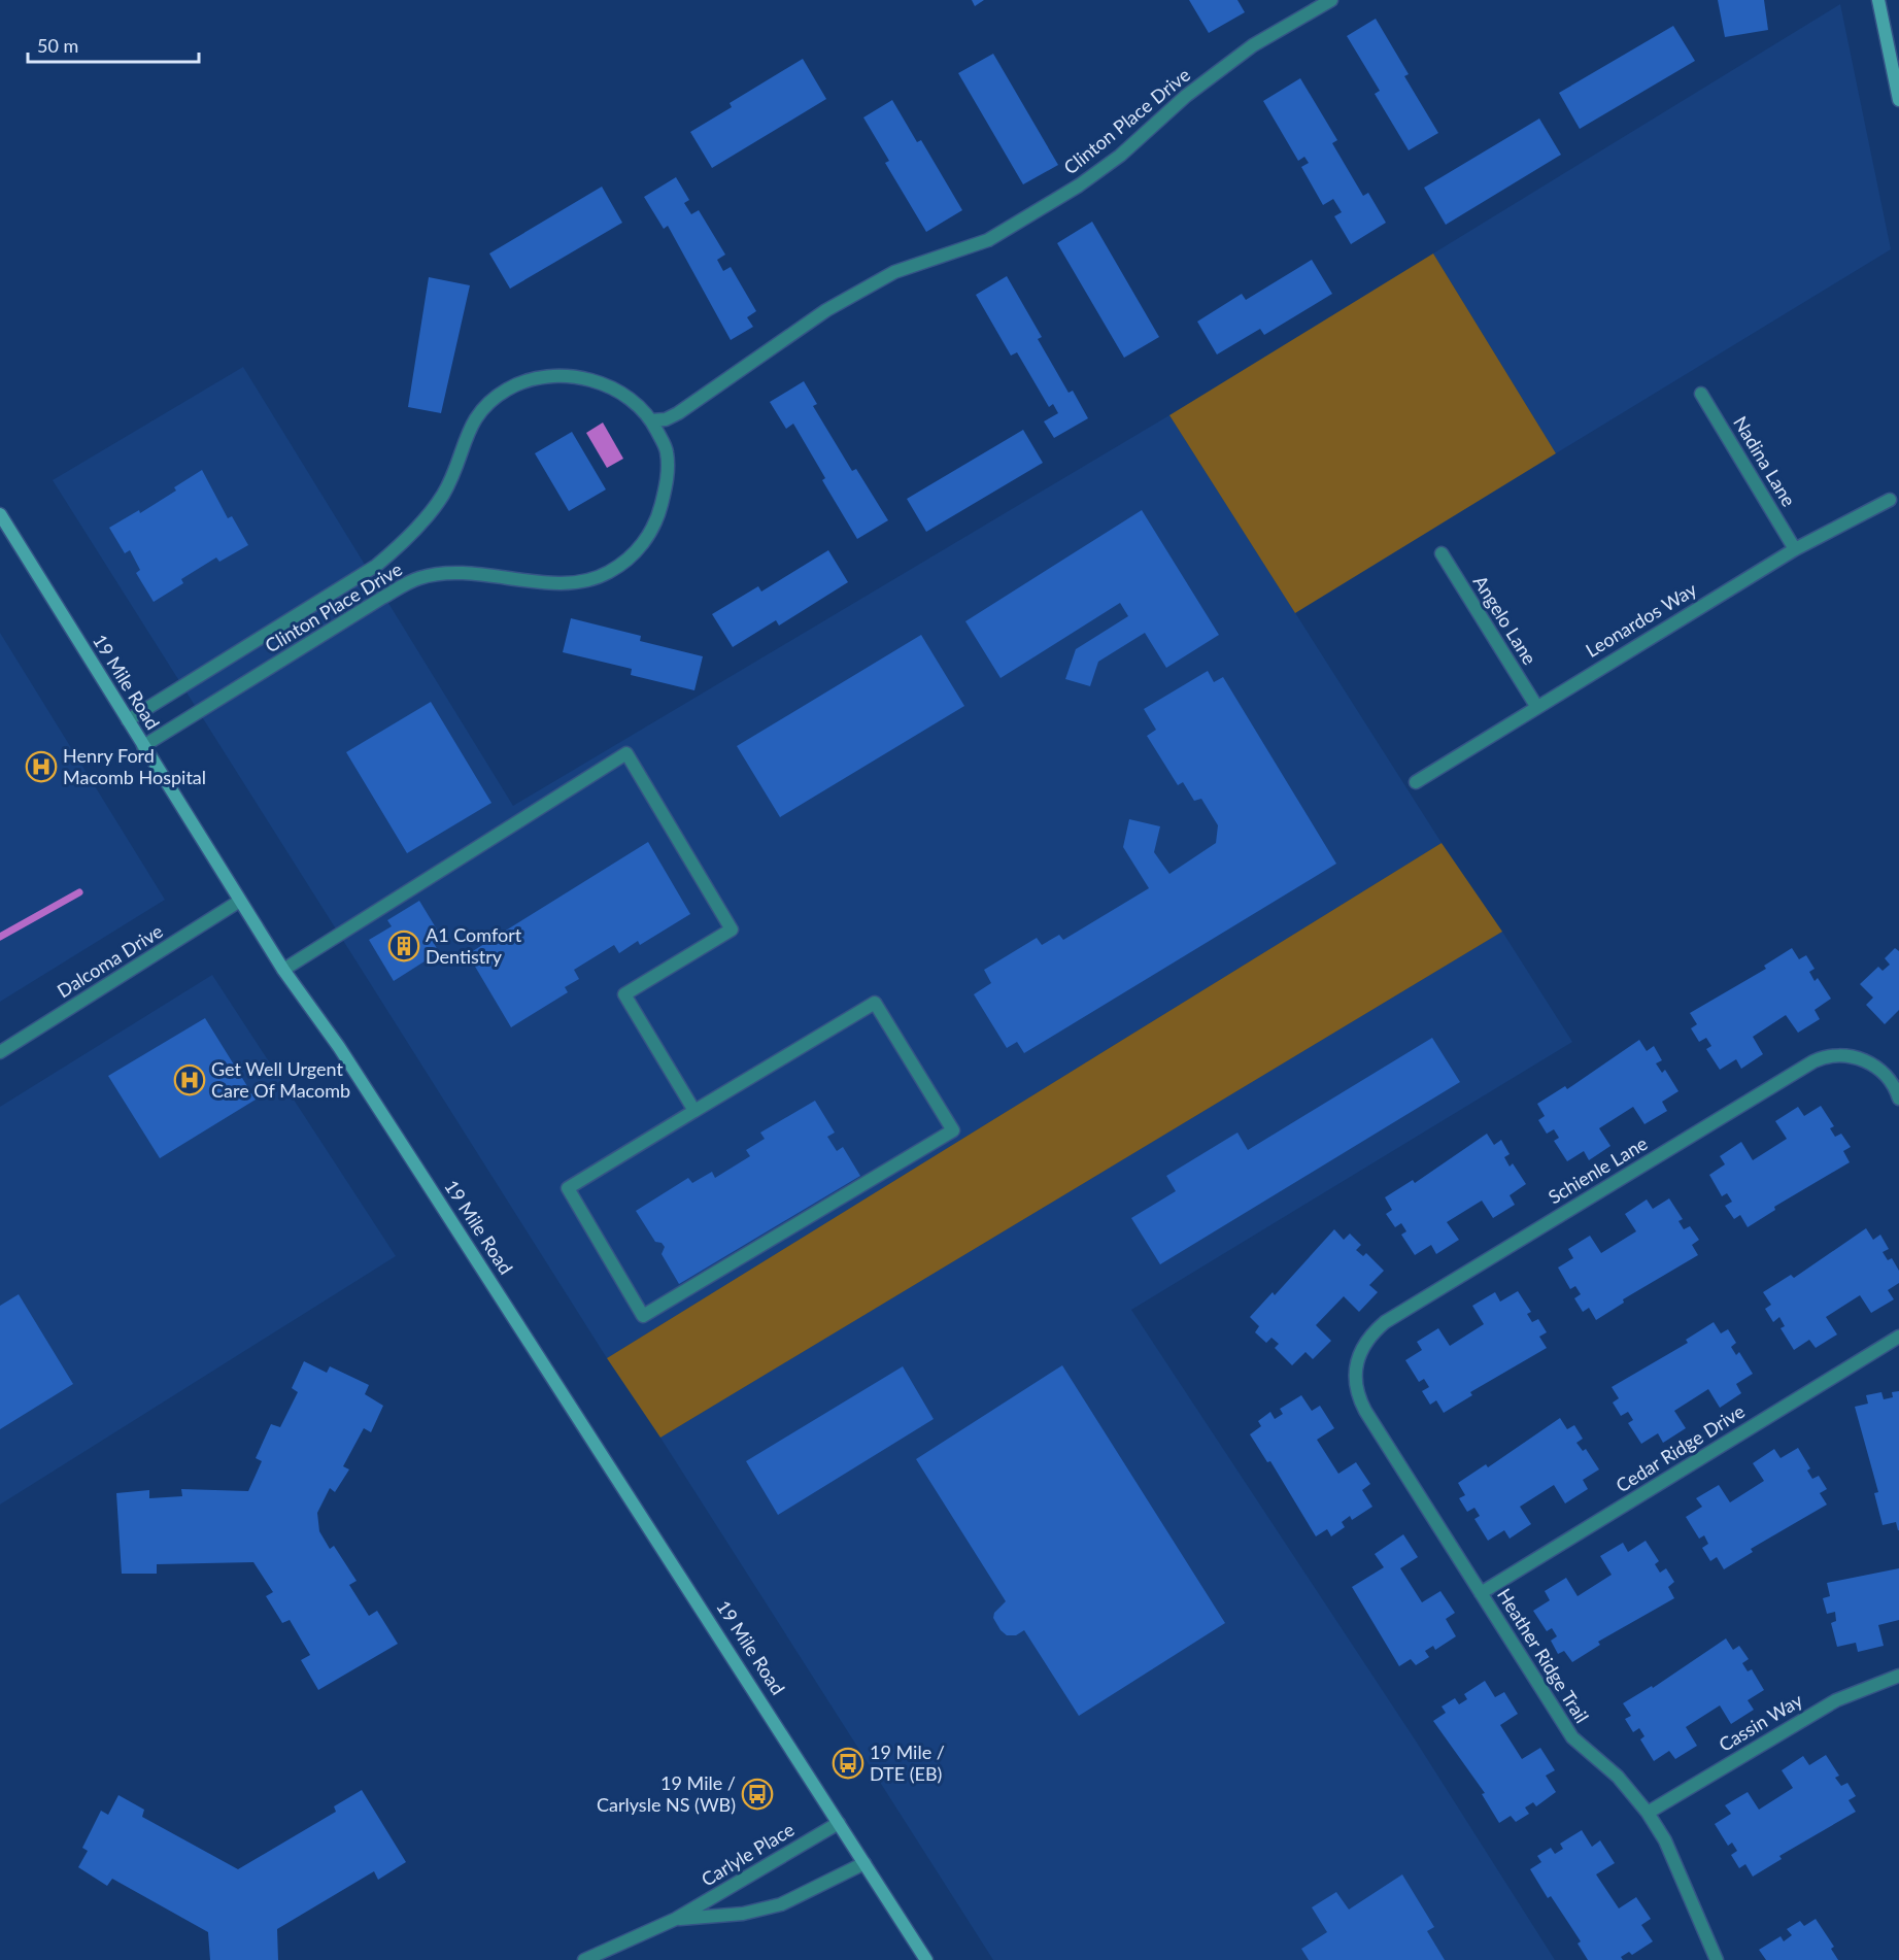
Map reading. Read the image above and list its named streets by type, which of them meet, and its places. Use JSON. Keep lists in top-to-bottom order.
{
  "streets": {
    "street": [
      "Clinton Place Drive",
      "Nadina Lane",
      "Angelo Lane",
      "Leonardos Way",
      "19 Mile Road",
      "Dalcoma Drive",
      "Schienle Lane",
      "Cedar Ridge Drive",
      "Heather Ridge Trail",
      "Cassin Way",
      "Carlyle Place"
    ]
  },
  "crossings": [
    ["Clinton Place Drive", "19 Mile Road"],
    ["Nadina Lane", "Leonardos Way"],
    ["Angelo Lane", "Leonardos Way"],
    ["19 Mile Road", "Dalcoma Drive"],
    ["19 Mile Road", "Carlyle Place"],
    ["Schienle Lane", "Heather Ridge Trail"],
    ["Cedar Ridge Drive", "Heather Ridge Trail"],
    ["Heather Ridge Trail", "Cassin Way"]
  ],
  "places": {
    "hospital": ["Henry Ford Macomb Hospital", "Get Well Urgent Care Of Macomb"],
    "building": ["A1 Comfort Dentistry"],
    "bus stop": ["19 Mile / DTE (EB)", "19 Mile / Carlysle NS (WB)"]
  },
  "scale_bar": "50 m"
}
